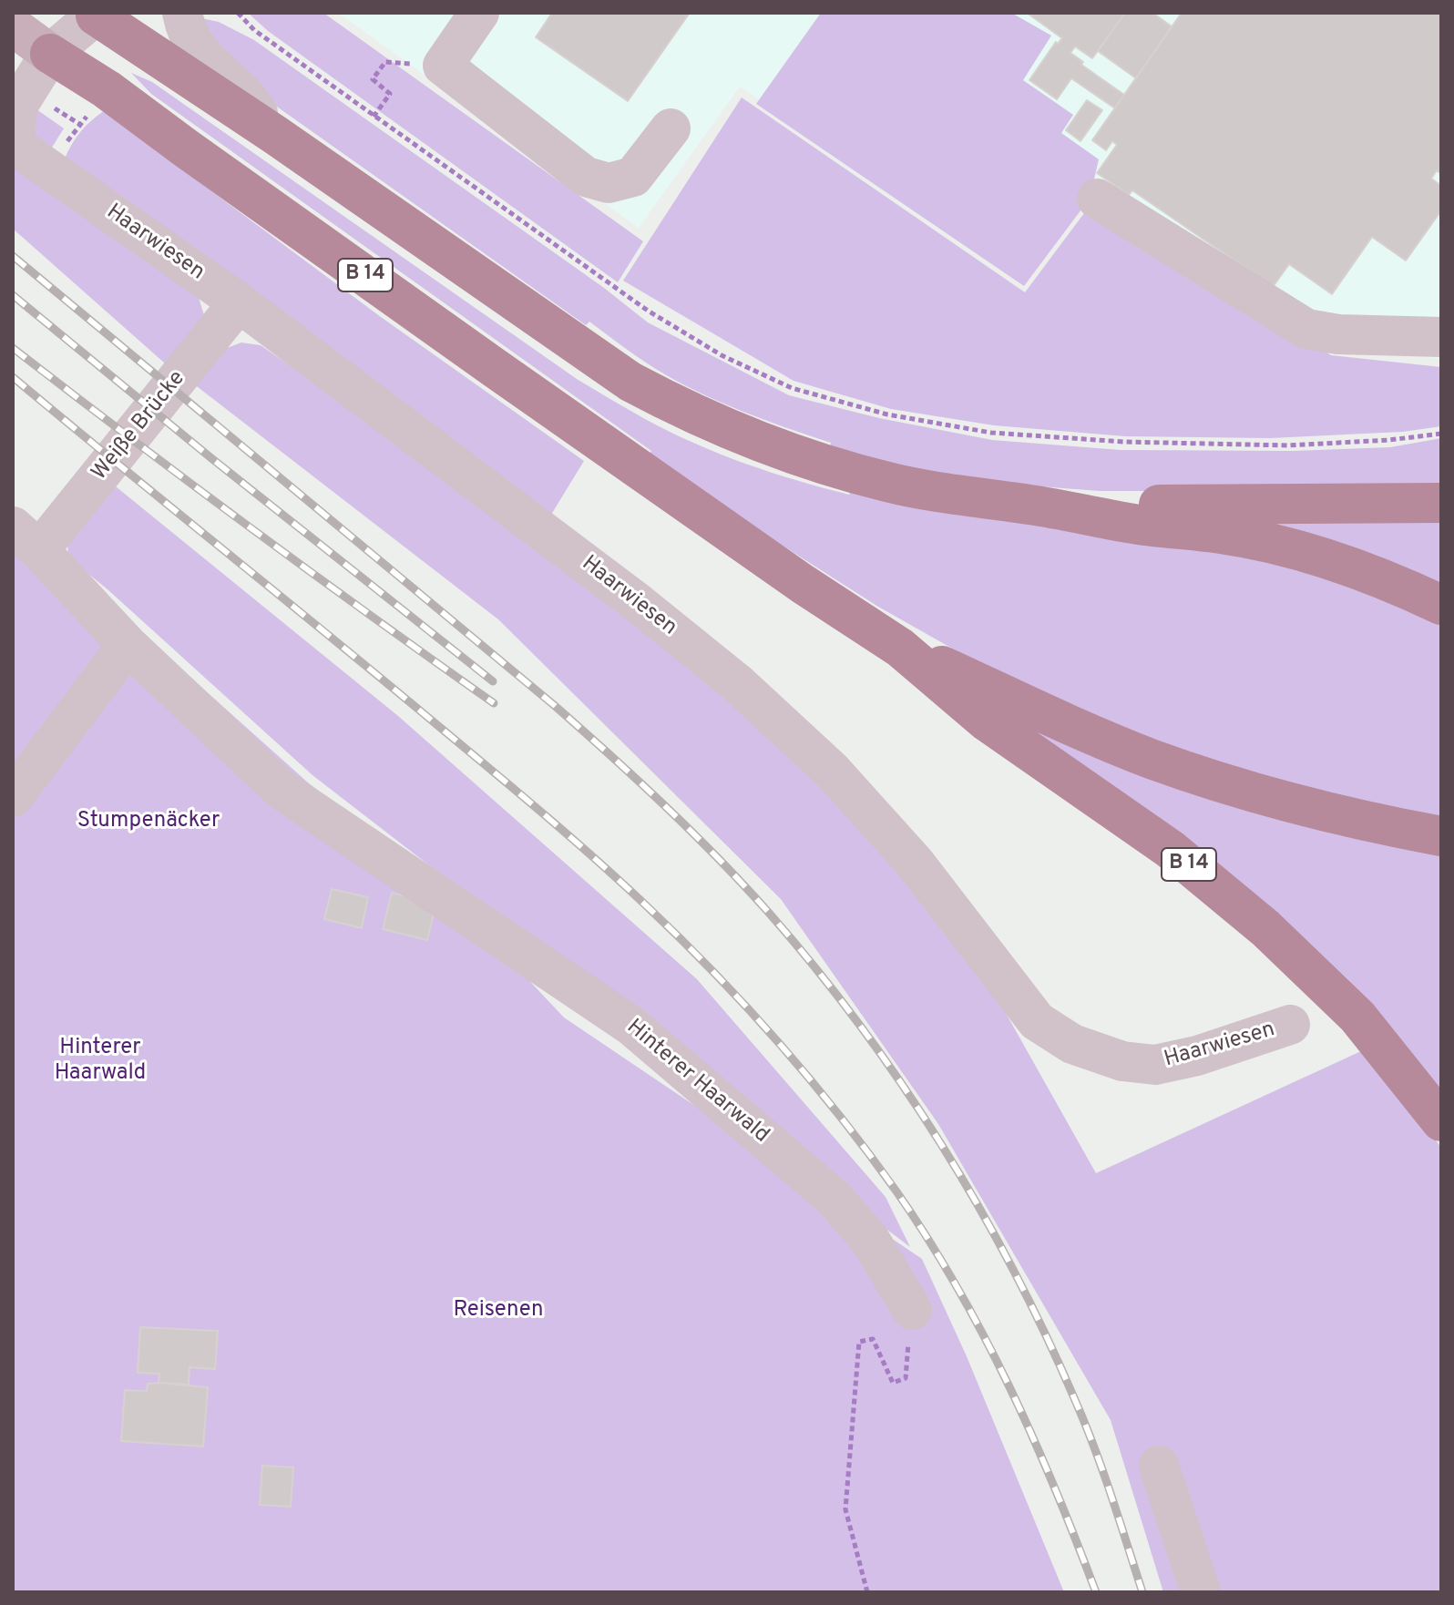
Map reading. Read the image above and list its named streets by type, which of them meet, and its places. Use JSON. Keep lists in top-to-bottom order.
{
  "streets": {
    "highway": ["B 14"],
    "street": ["Haarwiesen", "Weiße Brücke", "Hinterer Haarwald"]
  },
  "crossings": [
    ["Haarwiesen", "B 14"],
    ["Haarwiesen", "Weiße Brücke"],
    ["Weiße Brücke", "Hinterer Haarwald"]
  ],
  "parks": ["Stumpenäcker", "Hinterer Haarwald", "Reisenen"]
}
